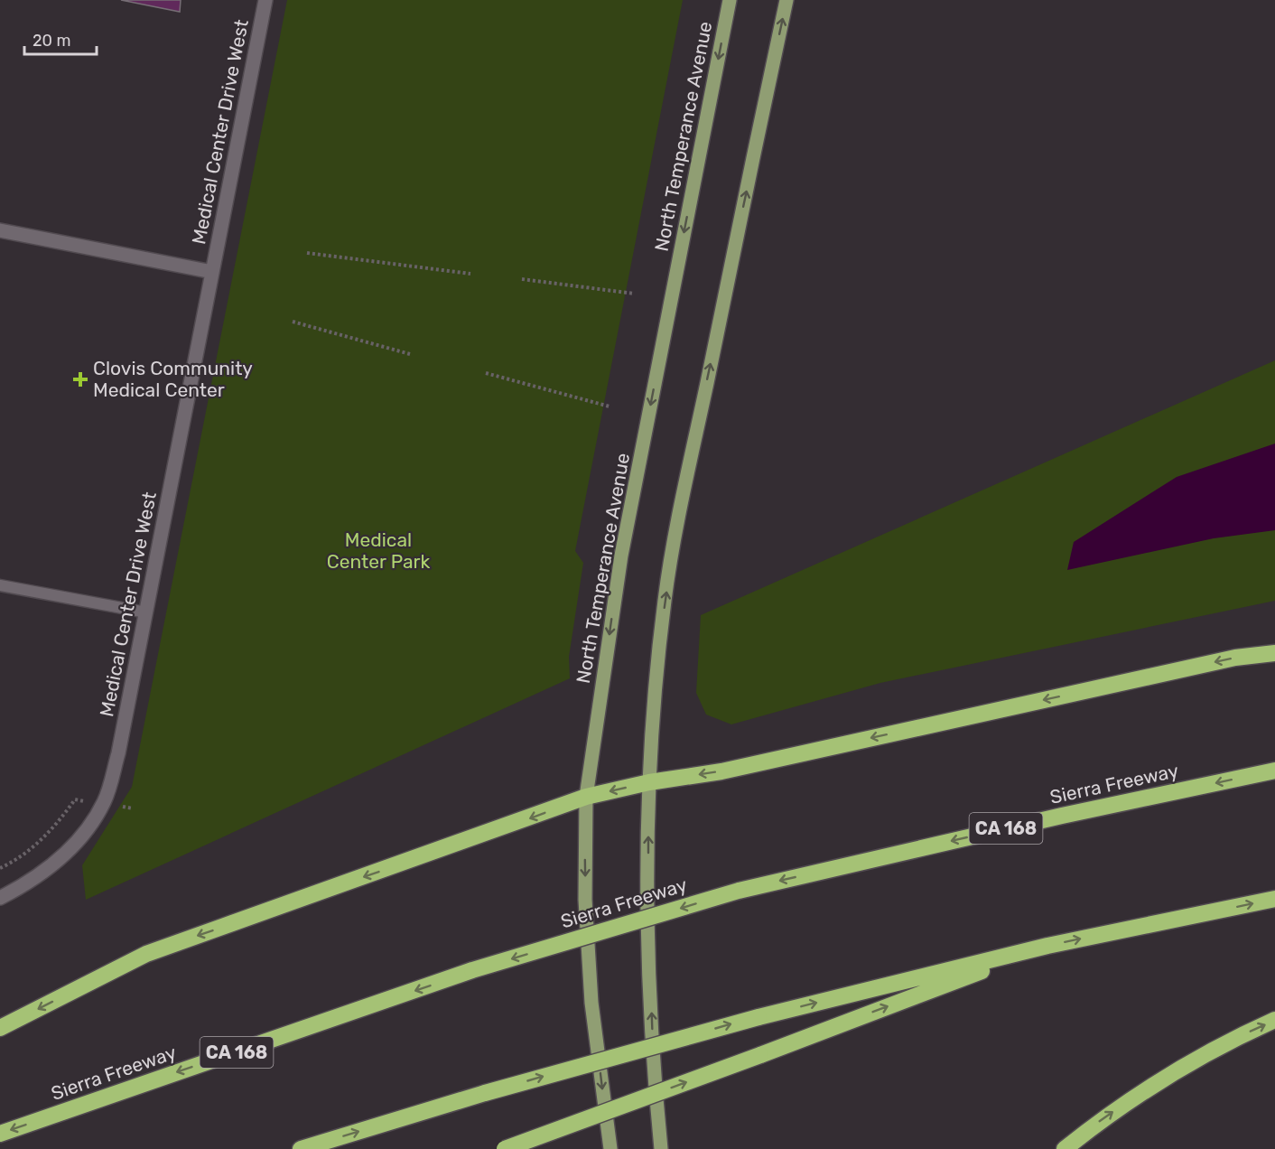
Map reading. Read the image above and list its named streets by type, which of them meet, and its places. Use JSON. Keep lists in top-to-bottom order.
{
  "streets": {
    "highway": ["Sierra Freeway", "CA 168"],
    "main road": ["North Temperance Avenue"],
    "street": ["Medical Center Drive West"]
  },
  "parks": ["Medical Center Park"],
  "places": {
    "health": ["Clovis Community Medical Center"]
  },
  "scale_bar": "20 m"
}
